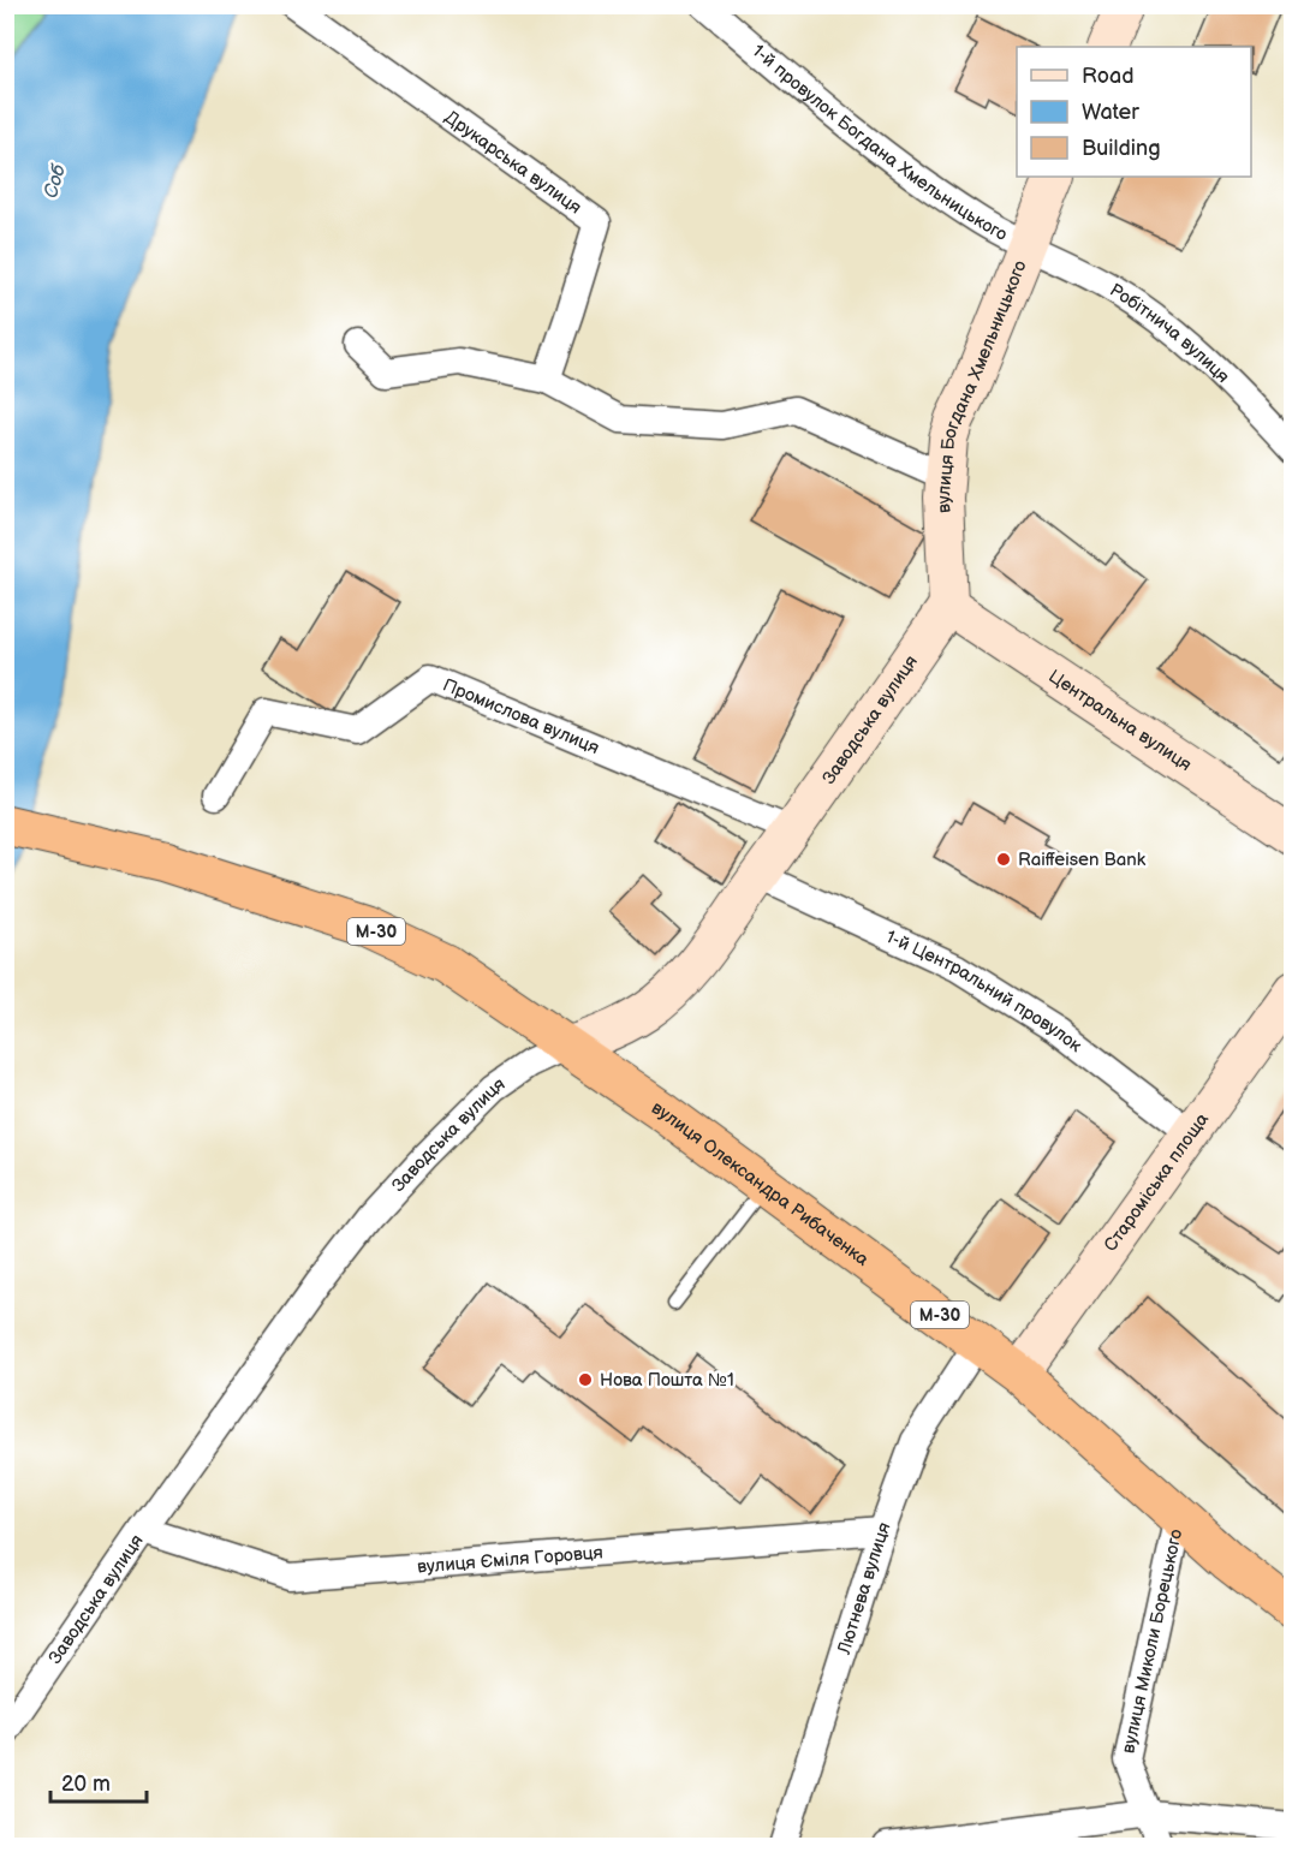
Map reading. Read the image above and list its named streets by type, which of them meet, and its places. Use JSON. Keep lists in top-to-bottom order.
{
  "streets": {
    "highway": ["М-30", "вулиця Олександра Рибаченка"],
    "street": [
      "1-й провулок Богдана Хмельницького",
      "Друкарська вулиця",
      "Робітнича вулиця",
      "вулиця Богдана Хмельницького",
      "Промислова вулиця",
      "Заводська вулиця",
      "Центральна вулиця",
      "1-й Центральний провулок",
      "Староміська площа",
      "вулиця Єміля Горовця",
      "Лютнева вулиця",
      "вулиця Миколи Борецького"
    ]
  },
  "crossings": [
    ["1-й провулок Богдана Хмельницького", "Робітнича вулиця"],
    ["1-й провулок Богдана Хмельницького", "вулиця Богдана Хмельницького"],
    ["Робітнича вулиця", "вулиця Богдана Хмельницького"],
    ["вулиця Богдана Хмельницького", "Заводська вулиця"],
    ["вулиця Богдана Хмельницького", "Центральна вулиця"],
    ["Промислова вулиця", "Заводська вулиця"],
    ["Заводська вулиця", "Центральна вулиця"],
    ["Заводська вулиця", "1-й Центральний провулок"],
    ["Заводська вулиця", "вулиця Олександра Рибаченка"],
    ["Заводська вулиця", "вулиця Єміля Горовця"],
    ["1-й Центральний провулок", "Староміська площа"],
    ["Староміська площа", "вулиця Олександра Рибаченка"],
    ["вулиця Олександра Рибаченка", "Лютнева вулиця"],
    ["вулиця Олександра Рибаченка", "вулиця Миколи Борецького"],
    ["вулиця Єміля Горовця", "Лютнева вулиця"]
  ],
  "water": ["Соб"],
  "places": ["Raiffeisen Bank", "Нова Пошта №1"],
  "legend": ["Road", "Water", "Building"],
  "scale_bar": "20 m"
}
